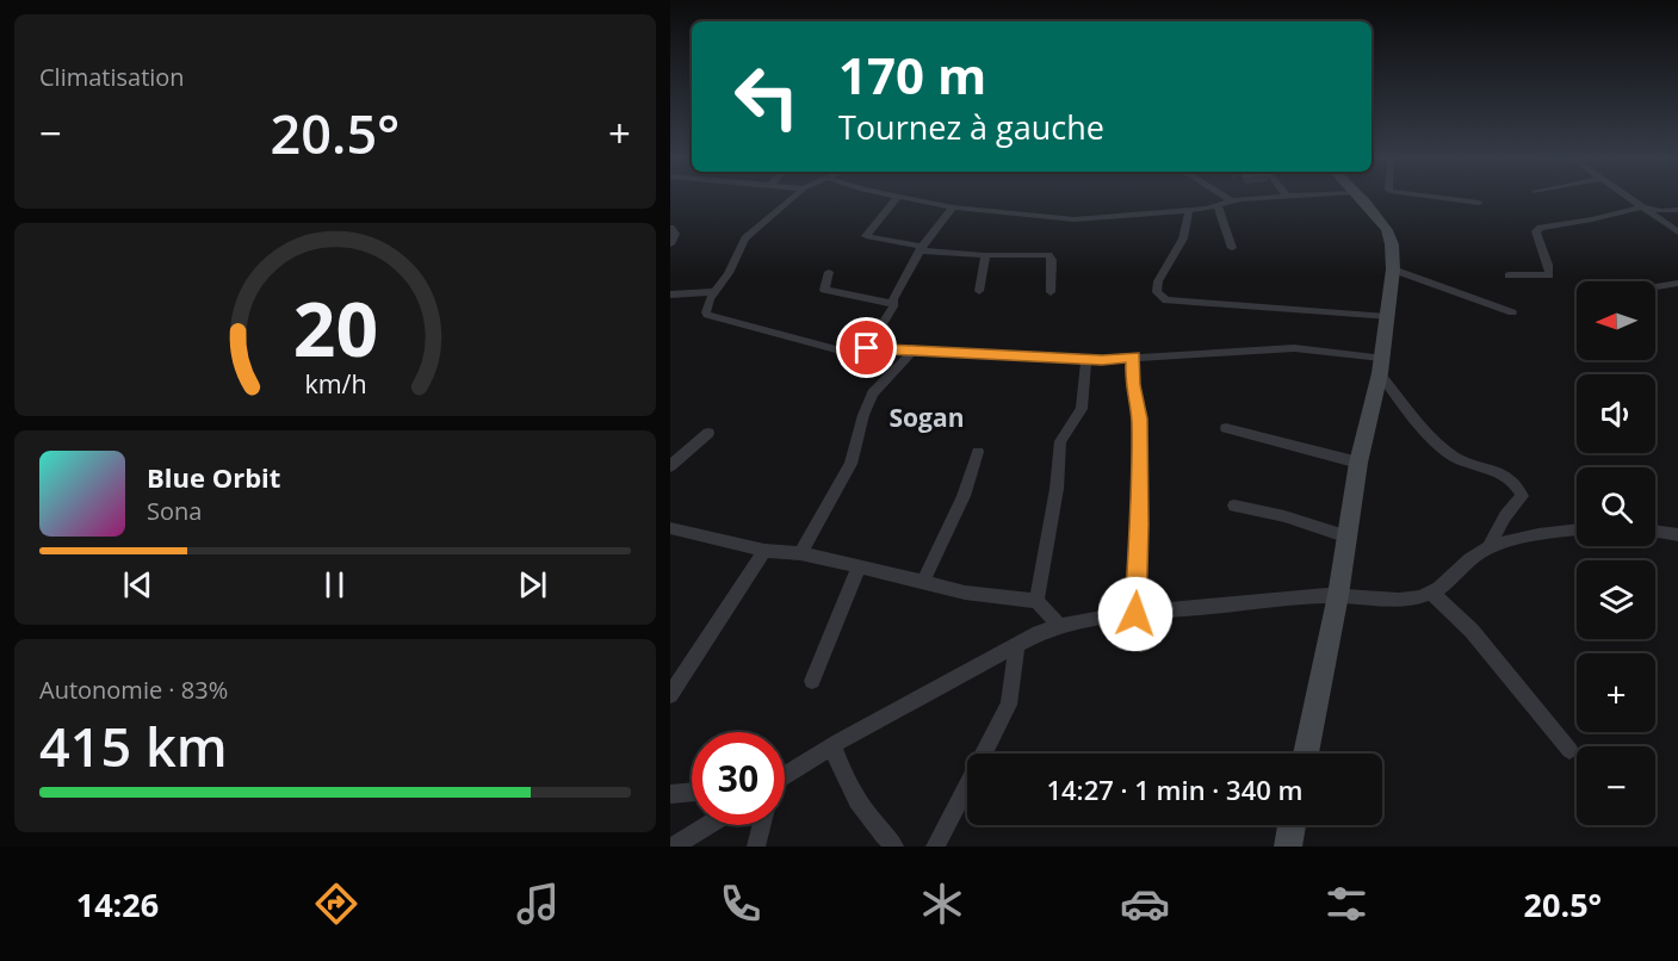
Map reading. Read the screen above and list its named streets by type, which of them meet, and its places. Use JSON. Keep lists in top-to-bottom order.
{
  "districts": ["Sogan"],
  "north": "left",
  "page": {
    "tile": [
      "Climatisation",
      ["Autonomie · 83%", "415 km"]
    ],
    "turn": ["170 m", "Tournez à gauche"],
    "heat": ["−", "20.5°", "+"],
    "map_buttons": ["+", "−"],
    "song": ["Blue Orbit", "Sona"],
    "limit": "30",
    "trip": "14:27 · 1 min · 340 m",
    "tabs": ["14:26", "20.5°"],
    "gauge": ["20", "km/h"]
  }
}
